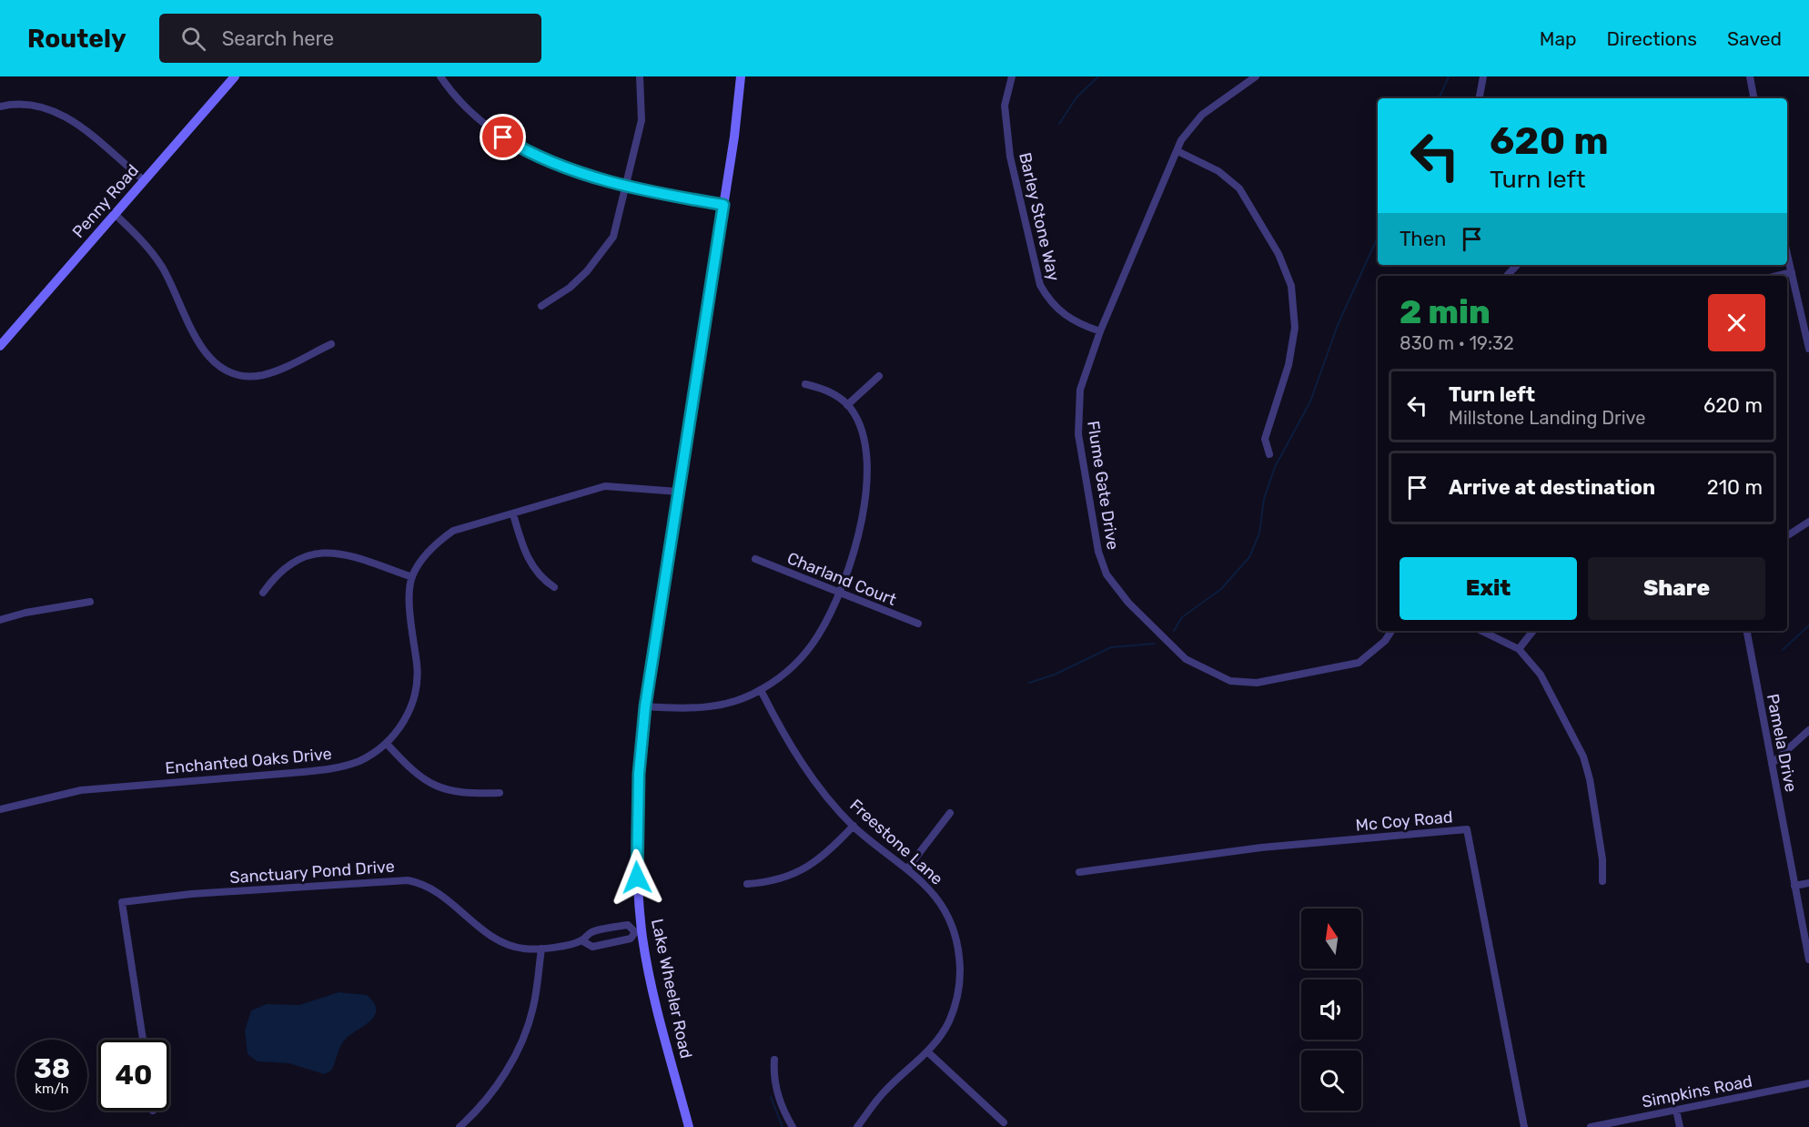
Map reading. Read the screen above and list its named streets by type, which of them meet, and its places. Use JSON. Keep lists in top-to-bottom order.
{
  "streets": {
    "street": [
      "Penny Road",
      "Barley Stone Way",
      "Flume Gate Drive",
      "Charland Court",
      "Pamela Drive",
      "Enchanted Oaks Drive",
      "Mc Coy Road",
      "Freestone Lane",
      "Sanctuary Pond Drive",
      "Lake Wheeler Road",
      "Simpkins Road"
    ]
  },
  "crossings": [
    ["Barley Stone Way", "Flume Gate Drive"],
    ["Sanctuary Pond Drive", "Lake Wheeler Road"]
  ],
  "north": "top",
  "page": {
    "header": "Routely",
    "search": "Search here",
    "nav": ["Map", "Directions", "Saved"],
    "turn": ["620 m", "Turn left"],
    "then": "Then",
    "heading": ["2 min", "830 m · 19:32"],
    "list": [
      {
        "name": "Turn left",
        "note": "Millstone Landing Drive",
        "value": "620 m"
      },
      {
        "name": "Arrive at destination",
        "value": "210 m"
      }
    ],
    "buttons": ["Exit", "Share"],
    "speed": "38 km/h",
    "limit": "40"
  }
}
